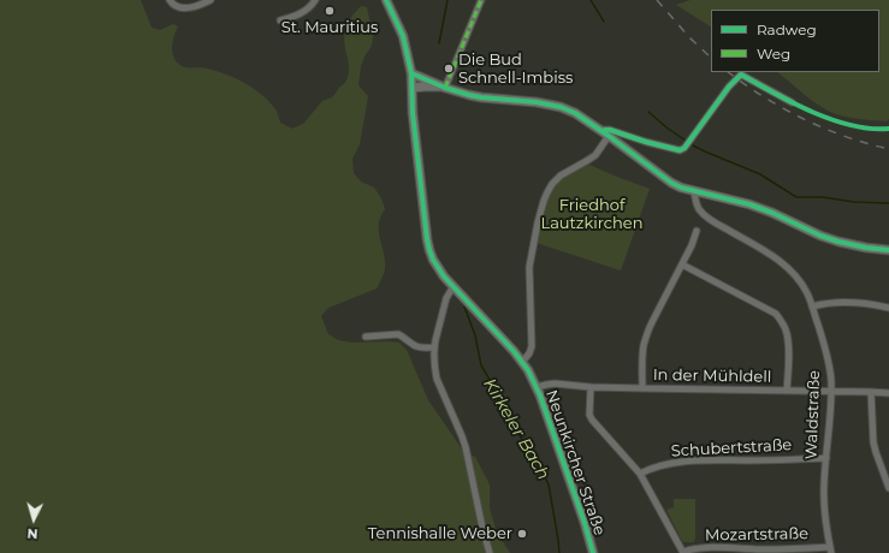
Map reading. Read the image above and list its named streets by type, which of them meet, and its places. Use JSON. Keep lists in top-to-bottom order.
{
  "streets": {
    "main road": ["Neunkircher Straße"],
    "street": [
      "In der Mühldell",
      "Waldstraße",
      "Schubertstraße",
      "Mozartstraße"
    ]
  },
  "crossings": [
    ["In der Mühldell", "Waldstraße"],
    ["In der Mühldell", "Neunkircher Straße"],
    ["Waldstraße", "Schubertstraße"],
    ["Waldstraße", "Mozartstraße"]
  ],
  "water": ["Kirkeler Bach"],
  "parks": ["Friedhof Lautzkirchen"],
  "places": ["St. Mauritius", "Die Bud Schnell-Imbiss", "Tennishalle Weber"],
  "legend": ["Radweg", "Weg"],
  "north": "bottom"
}
